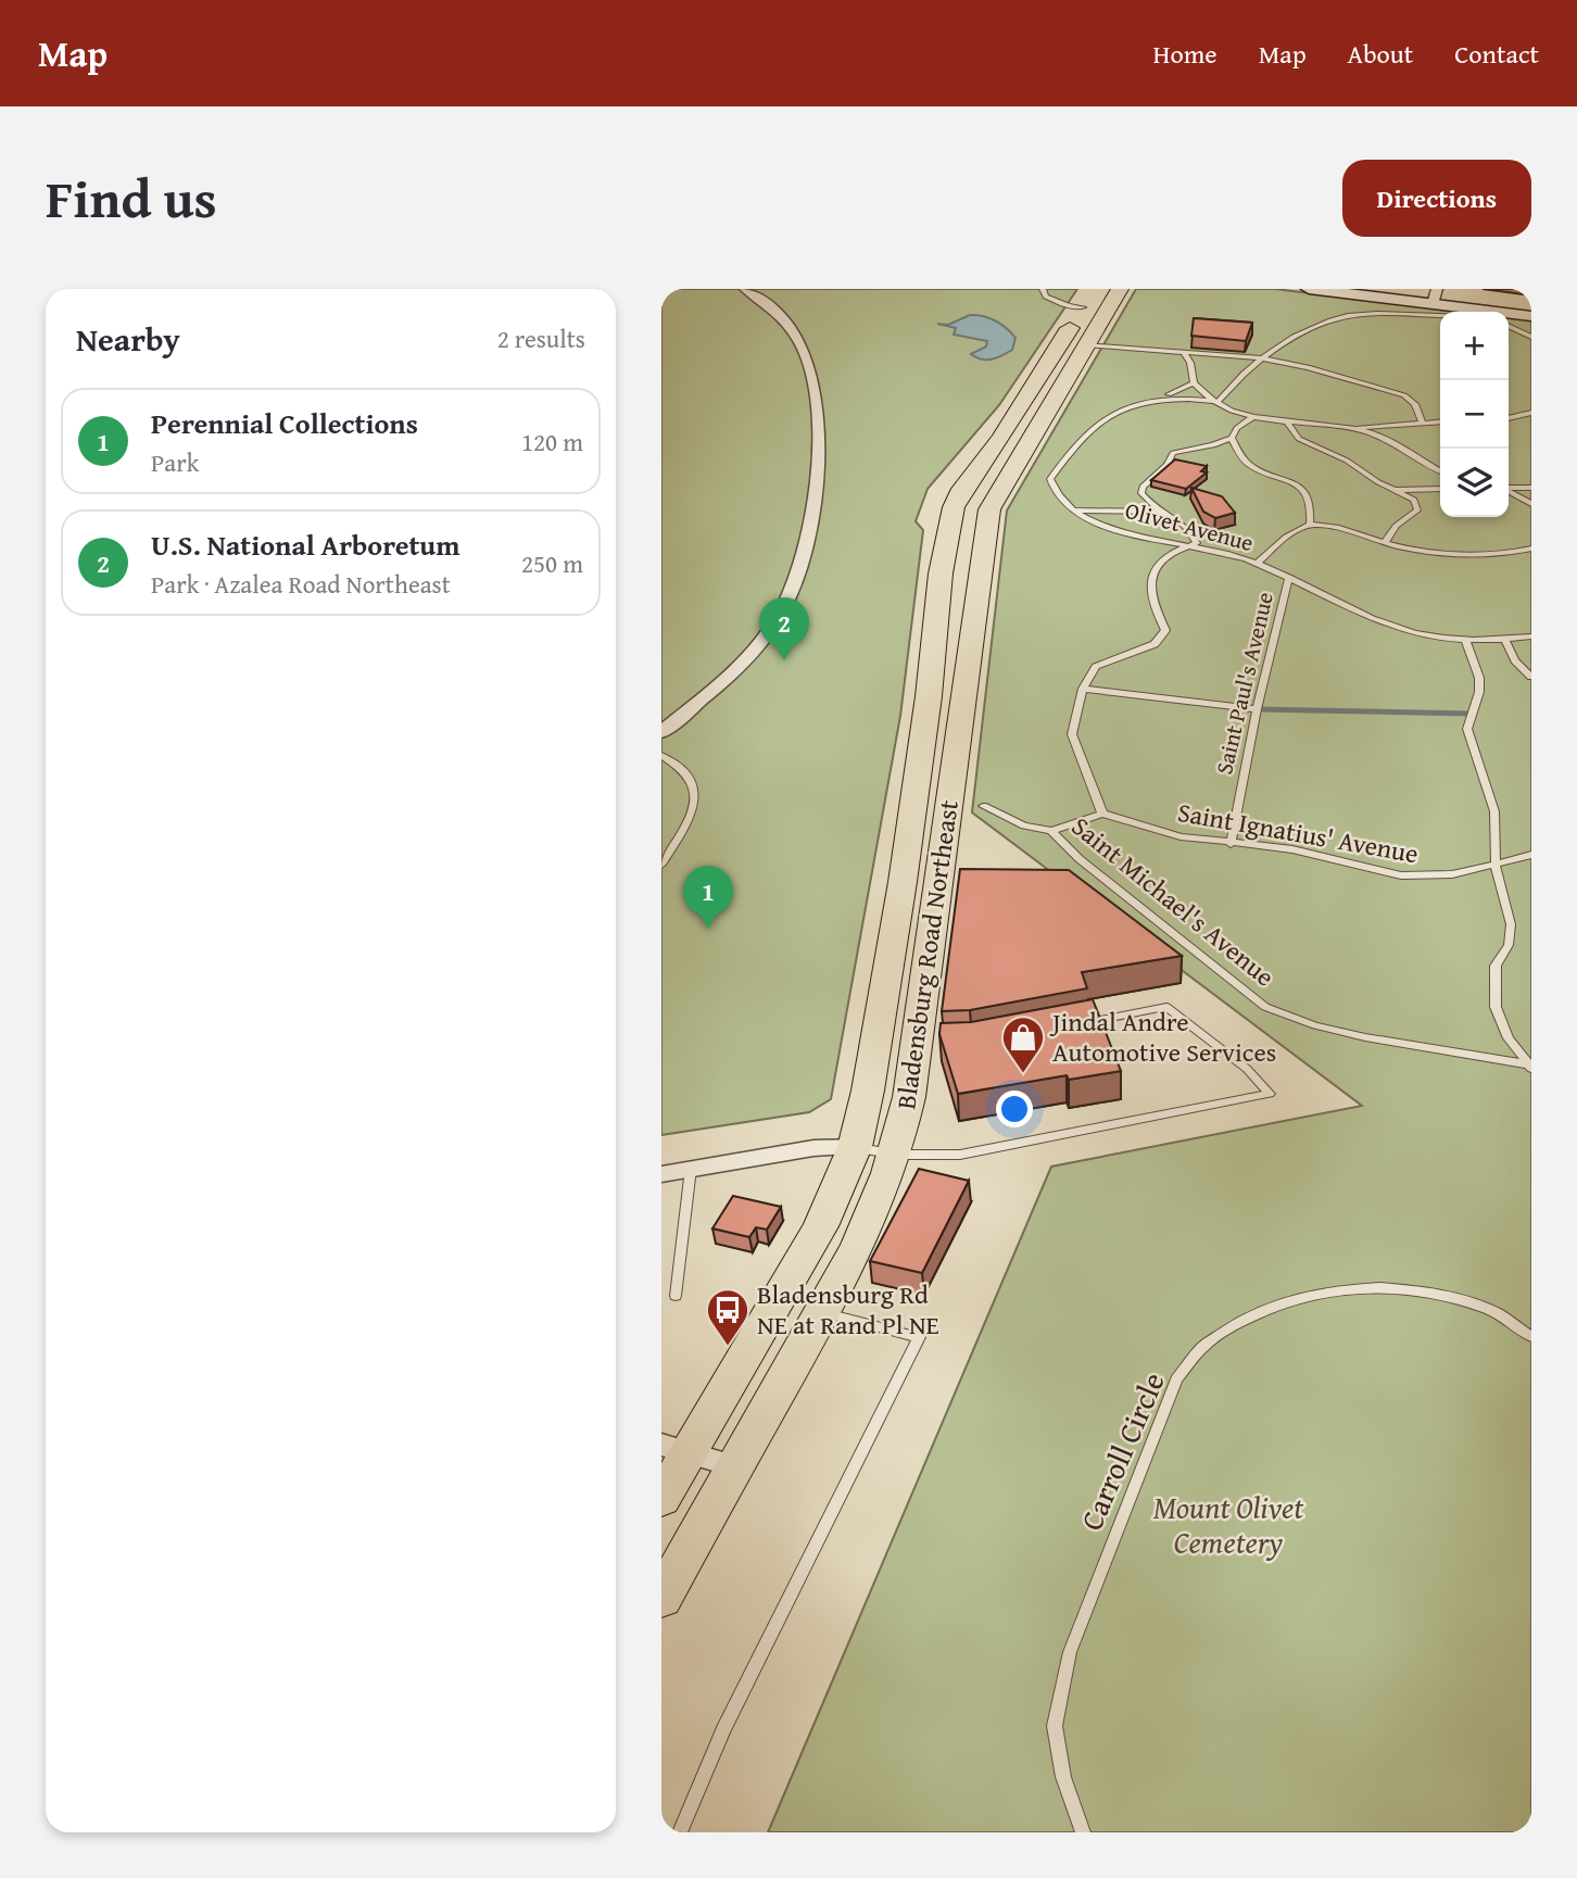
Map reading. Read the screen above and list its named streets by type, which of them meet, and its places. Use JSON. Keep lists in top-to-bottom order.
{
  "streets": {
    "main road": ["Bladensburg Road Northeast"],
    "lane": [
      "Olivet Avenue",
      "Saint Paul's Avenue",
      "Saint Ignatius' Avenue",
      "Saint Michael's Avenue",
      "Carroll Circle"
    ]
  },
  "crossings": [
    ["Olivet Avenue", "Saint Paul's Avenue"],
    ["Saint Paul's Avenue", "Saint Ignatius' Avenue"]
  ],
  "parks": ["Mount Olivet Cemetery"],
  "places": {
    "shop": ["Jindal Andre Automotive Services"],
    "bus stop": ["Bladensburg Rd NE at Rand Pl NE"]
  },
  "page": {
    "header": "Map",
    "nav": [
      "Home",
      "Map",
      "About",
      "Contact"
    ],
    "title": "Find us",
    "buttons": "Directions",
    "heading": ["Nearby", "2 results"],
    "map_buttons": ["+", "−"],
    "list": [
      {
        "mark": "1",
        "name": "Perennial Collections",
        "note": "Park",
        "value": "120 m"
      },
      {
        "mark": "2",
        "name": "U.S. National Arboretum",
        "note": "Park · Azalea Road Northeast",
        "value": "250 m"
      }
    ],
    "pins": ["2", "1"]
  }
}
